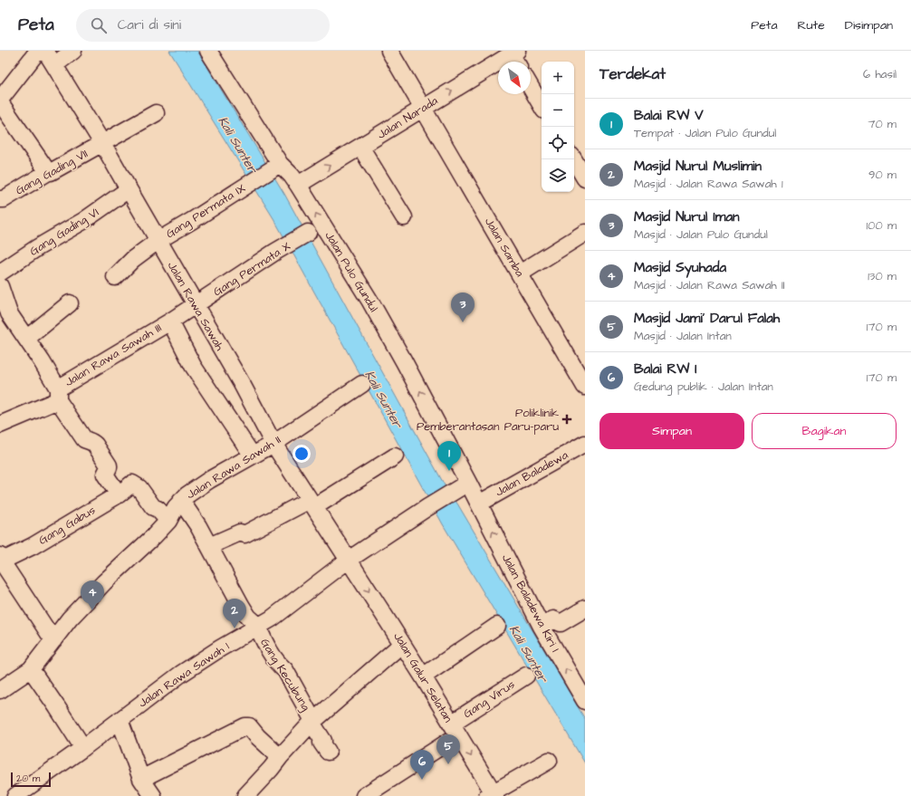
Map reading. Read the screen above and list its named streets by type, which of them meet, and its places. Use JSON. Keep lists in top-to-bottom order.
{
  "streets": {
    "street": [
      "Jalan Narada",
      "Gang Gading VII",
      "Gang Permata IX",
      "Gang Gading VI",
      "Jalan Samba",
      "Gang Permata X",
      "Jalan Pulo Gundul",
      "Jalan Rawa Sawah",
      "Jalan Rawa Sawah III",
      "Jalan Rawa Sawah II",
      "Jalan Baladewa",
      "Gang Gabus",
      "Jalan Baladewa Kiri I",
      "Jalan Rawa Sawah 1",
      "Gang Kecubung",
      "Jalan Galur Selatan",
      "Gang Virus"
    ]
  },
  "crossings": [
    ["Jalan Narada", "Jalan Samba"],
    ["Jalan Narada", "Jalan Pulo Gundul"],
    ["Gang Gading VII", "Jalan Rawa Sawah"],
    ["Gang Permata IX", "Jalan Rawa Sawah"],
    ["Gang Gading VI", "Jalan Rawa Sawah"],
    ["Gang Permata X", "Jalan Rawa Sawah"],
    ["Gang Permata X", "Jalan Rawa Sawah III"],
    ["Jalan Pulo Gundul", "Jalan Baladewa"],
    ["Jalan Pulo Gundul", "Jalan Baladewa Kiri I"],
    ["Jalan Pulo Gundul", "Jalan Rawa Sawah 1"],
    ["Jalan Rawa Sawah", "Jalan Rawa Sawah III"],
    ["Jalan Rawa Sawah", "Jalan Rawa Sawah II"],
    ["Jalan Rawa Sawah", "Jalan Rawa Sawah 1"],
    ["Jalan Rawa Sawah", "Jalan Galur Selatan"],
    ["Jalan Rawa Sawah II", "Gang Gabus"],
    ["Jalan Rawa Sawah II", "Gang Kecubung"],
    ["Jalan Baladewa", "Jalan Baladewa Kiri I"],
    ["Jalan Rawa Sawah 1", "Gang Kecubung"],
    ["Jalan Rawa Sawah 1", "Jalan Galur Selatan"],
    ["Jalan Galur Selatan", "Gang Virus"]
  ],
  "one_way": [
    "Jalan Narada",
    "Jalan Pulo Gundul",
    "Jalan Baladewa Kiri I",
    "Jalan Galur Selatan"
  ],
  "water": ["Kali Sunter"],
  "places": {
    "health": ["Poliklinik Pemberantasan Paru-paru"]
  },
  "scale_bar": "20 m",
  "north": "bottom right",
  "page": {
    "header": "Peta",
    "search": "Cari di sini",
    "nav": ["Peta", "Rute", "Disimpan"],
    "heading": ["Terdekat", "6 hasil"],
    "map_buttons": ["+", "−"],
    "list": [
      {
        "mark": "1",
        "name": "Balai RW V",
        "note": "Tempat · Jalan Pulo Gundul",
        "value": "70 m"
      },
      {
        "mark": "2",
        "name": "Masjid Nurul Muslimin",
        "note": "Masjid · Jalan Rawa Sawah 1",
        "value": "90 m"
      },
      {
        "mark": "3",
        "name": "Masjid Nurul Iman",
        "note": "Masjid · Jalan Pulo Gundul",
        "value": "100 m"
      },
      {
        "mark": "4",
        "name": "Masjid Syuhada",
        "note": "Masjid · Jalan Rawa Sawah II",
        "value": "130 m"
      },
      {
        "mark": "5",
        "name": "Masjid Jami' Darul Falah",
        "note": "Masjid · Jalan Intan",
        "value": "170 m"
      },
      {
        "mark": "6",
        "name": "Balai RW I",
        "note": "Gedung publik · Jalan Intan",
        "value": "170 m"
      }
    ],
    "pins": [
      "3",
      "1",
      "4",
      "2",
      "5",
      "6"
    ],
    "buttons": ["Simpan", "Bagikan"],
    "scale": "20 m"
  }
}
